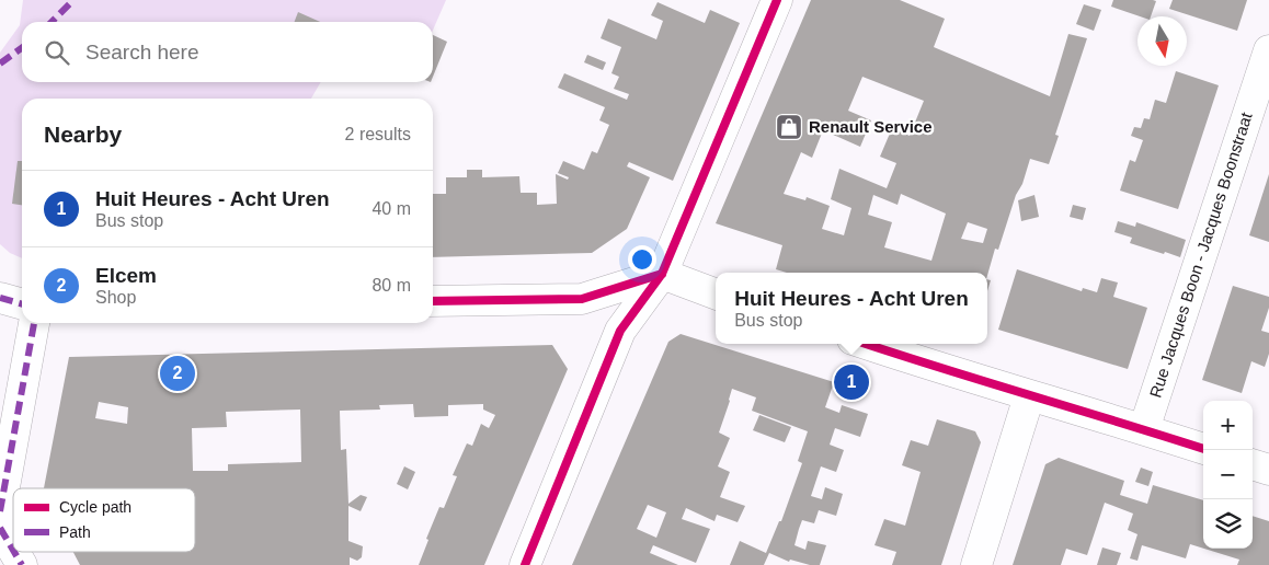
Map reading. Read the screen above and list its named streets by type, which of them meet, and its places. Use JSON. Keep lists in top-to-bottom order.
{
  "streets": {
    "street": ["Rue Jacques Boon - Jacques Boonstraat"]
  },
  "places": {
    "shop": ["Renault Service"]
  },
  "legend": ["Cycle path", "Path"],
  "north": "bottom",
  "page": {
    "search": "Search here",
    "heading": ["Nearby", "2 results"],
    "list": [
      {
        "mark": "1",
        "name": "Huit Heures - Acht Uren",
        "note": "Bus stop",
        "value": "40 m"
      },
      {
        "mark": "2",
        "name": "Elcem",
        "note": "Shop",
        "value": "80 m"
      }
    ],
    "popup": ["Huit Heures - Acht Uren", "Bus stop"],
    "pins": ["2", "1"],
    "map_buttons": ["+", "−"]
  }
}
